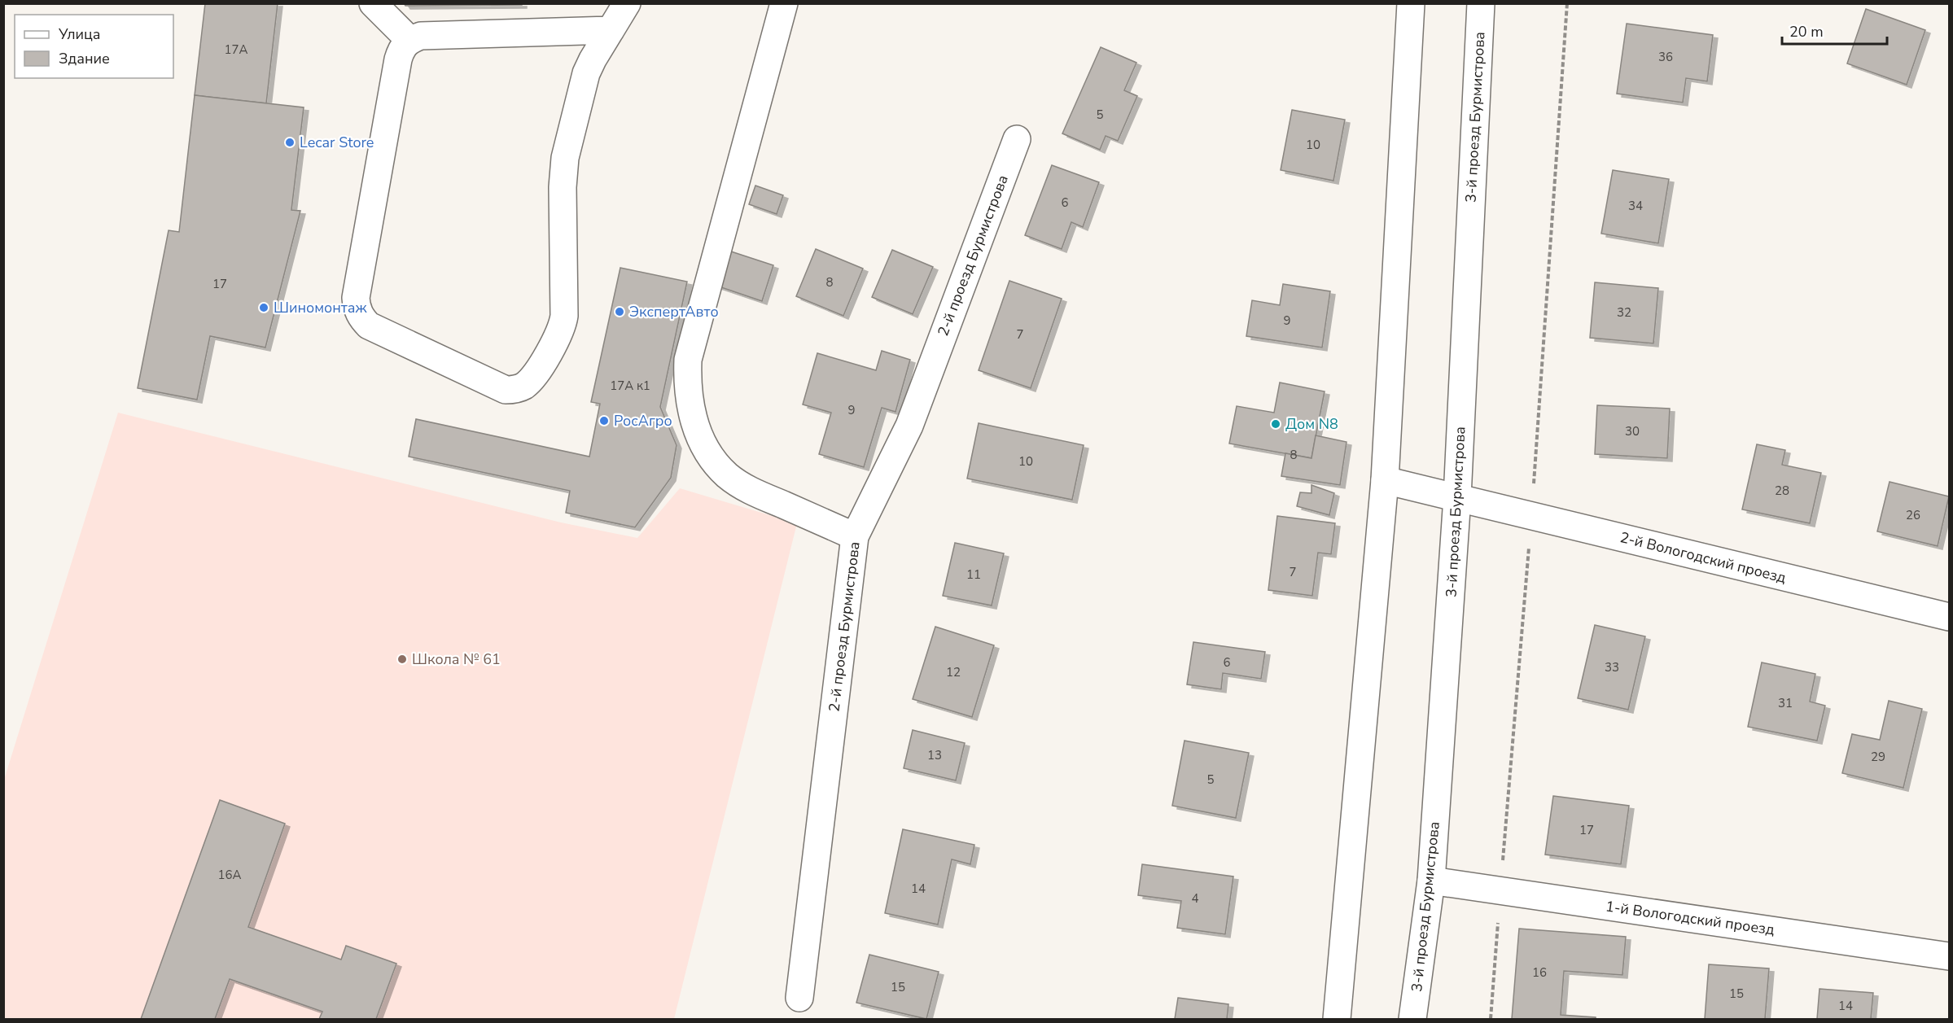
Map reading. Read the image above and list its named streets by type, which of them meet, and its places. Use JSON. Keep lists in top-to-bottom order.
{
  "streets": {
    "street": [
      "3-й проезд Бурмистрова",
      "2-й проезд Бурмистрова",
      "2-й Вологодский проезд",
      "1-й Вологодский проезд"
    ]
  },
  "crossings": [
    ["3-й проезд Бурмистрова", "2-й Вологодский проезд"],
    ["3-й проезд Бурмистрова", "1-й Вологодский проезд"]
  ],
  "places": [
    "Lecar Store",
    "Шиномонтаж",
    "ЭкспертАвто",
    "РосАгро",
    "Дом N8",
    "Школа № 61"
  ],
  "house_numbers": [
    "17А",
    "36",
    "5",
    "10",
    "6",
    "34",
    "8",
    "17",
    "32",
    "9",
    "7",
    "17А к1",
    "9",
    "30",
    "8",
    "10",
    "28",
    "26",
    "7",
    "11",
    "6",
    "33",
    "12",
    "31",
    "13",
    "29",
    "5",
    "17",
    "16А",
    "14",
    "4",
    "16",
    "15",
    "15",
    "14"
  ],
  "legend": ["Улица", "Здание"],
  "scale_bar": "20 m"
}
